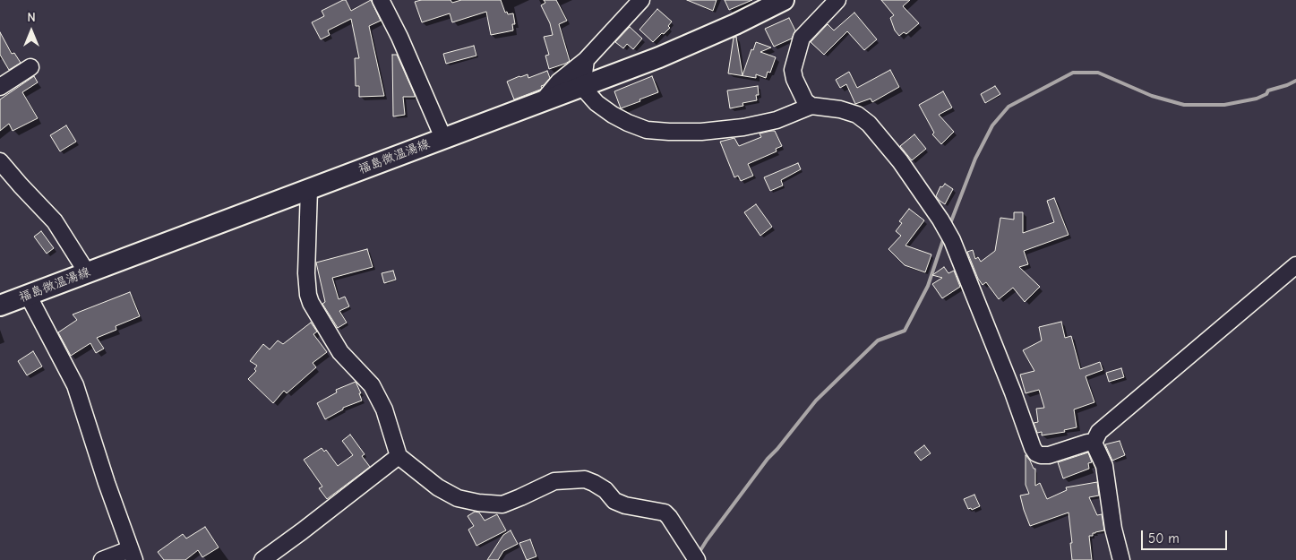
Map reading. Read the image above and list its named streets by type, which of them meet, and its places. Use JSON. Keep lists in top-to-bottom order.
{
  "streets": {
    "main road": ["福島微温湯線"]
  },
  "scale_bar": "50 m",
  "north": "top"
}
